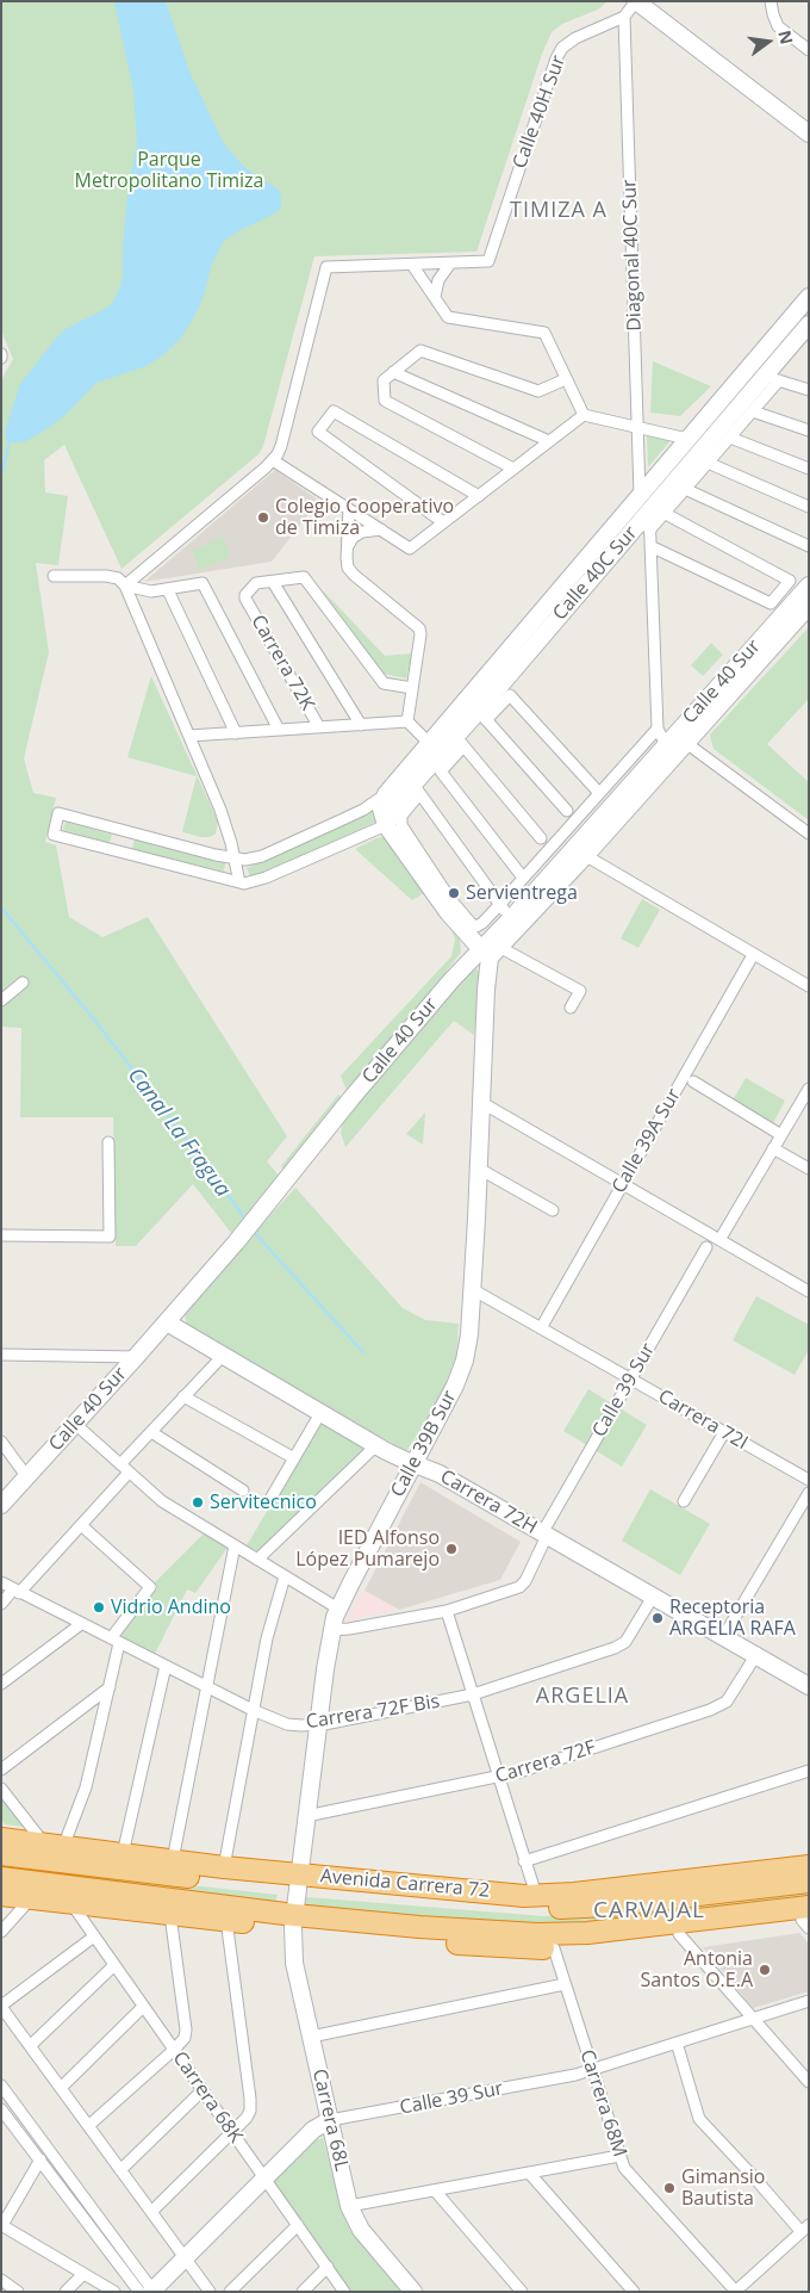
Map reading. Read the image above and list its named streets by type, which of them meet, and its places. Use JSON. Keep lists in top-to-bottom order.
{
  "streets": {
    "highway": ["Avenida Carrera 72"],
    "street": [
      "Calle 40H Sur",
      "Diagonal 40C Sur",
      "Calle 40C Sur",
      "Carrera 72K",
      "Calle 40 Sur",
      "Calle 39A Sur",
      "Calle 39 Sur",
      "Carrera 72I",
      "Calle 39B Sur",
      "Carrera 72H",
      "Carrera 72F Bis",
      "Carrera 72F",
      "Carrera 68K",
      "Carrera 68M",
      "Carrera 68L"
    ]
  },
  "crossings": [
    ["Calle 40H Sur", "Diagonal 40C Sur"],
    ["Diagonal 40C Sur", "Calle 40C Sur"],
    ["Calle 40C Sur", "Calle 40 Sur"],
    ["Calle 40 Sur", "Calle 39B Sur"],
    ["Calle 40 Sur", "Carrera 72H"],
    ["Calle 39A Sur", "Carrera 72I"],
    ["Calle 39 Sur", "Carrera 72I"],
    ["Calle 39 Sur", "Carrera 72H"],
    ["Calle 39 Sur", "Carrera 68K"],
    ["Calle 39 Sur", "Carrera 68M"],
    ["Calle 39 Sur", "Carrera 68L"],
    ["Carrera 72I", "Calle 39B Sur"],
    ["Calle 39B Sur", "Carrera 72H"],
    ["Calle 39B Sur", "Carrera 72F Bis"],
    ["Calle 39B Sur", "Carrera 72F"],
    ["Calle 39B Sur", "Avenida Carrera 72"],
    ["Calle 39B Sur", "Carrera 68L"],
    ["Carrera 72H", "Carrera 72F Bis"],
    ["Carrera 72H", "Carrera 72F"],
    ["Avenida Carrera 72", "Carrera 68K"],
    ["Avenida Carrera 72", "Carrera 68M"],
    ["Avenida Carrera 72", "Carrera 68L"]
  ],
  "districts": ["TIMIZA A", "ARGELIA", "CARVAJAL"],
  "water": ["Canal La Fragua"],
  "parks": ["Parque Metropolitano Timiza"],
  "places": [
    "Colegio Cooperativo de Timiza",
    "Servientrega",
    "Servitecnico",
    "IED Alfonso López Pumarejo",
    "Vidrio Andino",
    "Receptoria ARGELIA RAFA",
    "Antonia Santos O.E.A",
    "Gimansio Bautista"
  ],
  "north": "right"
}
